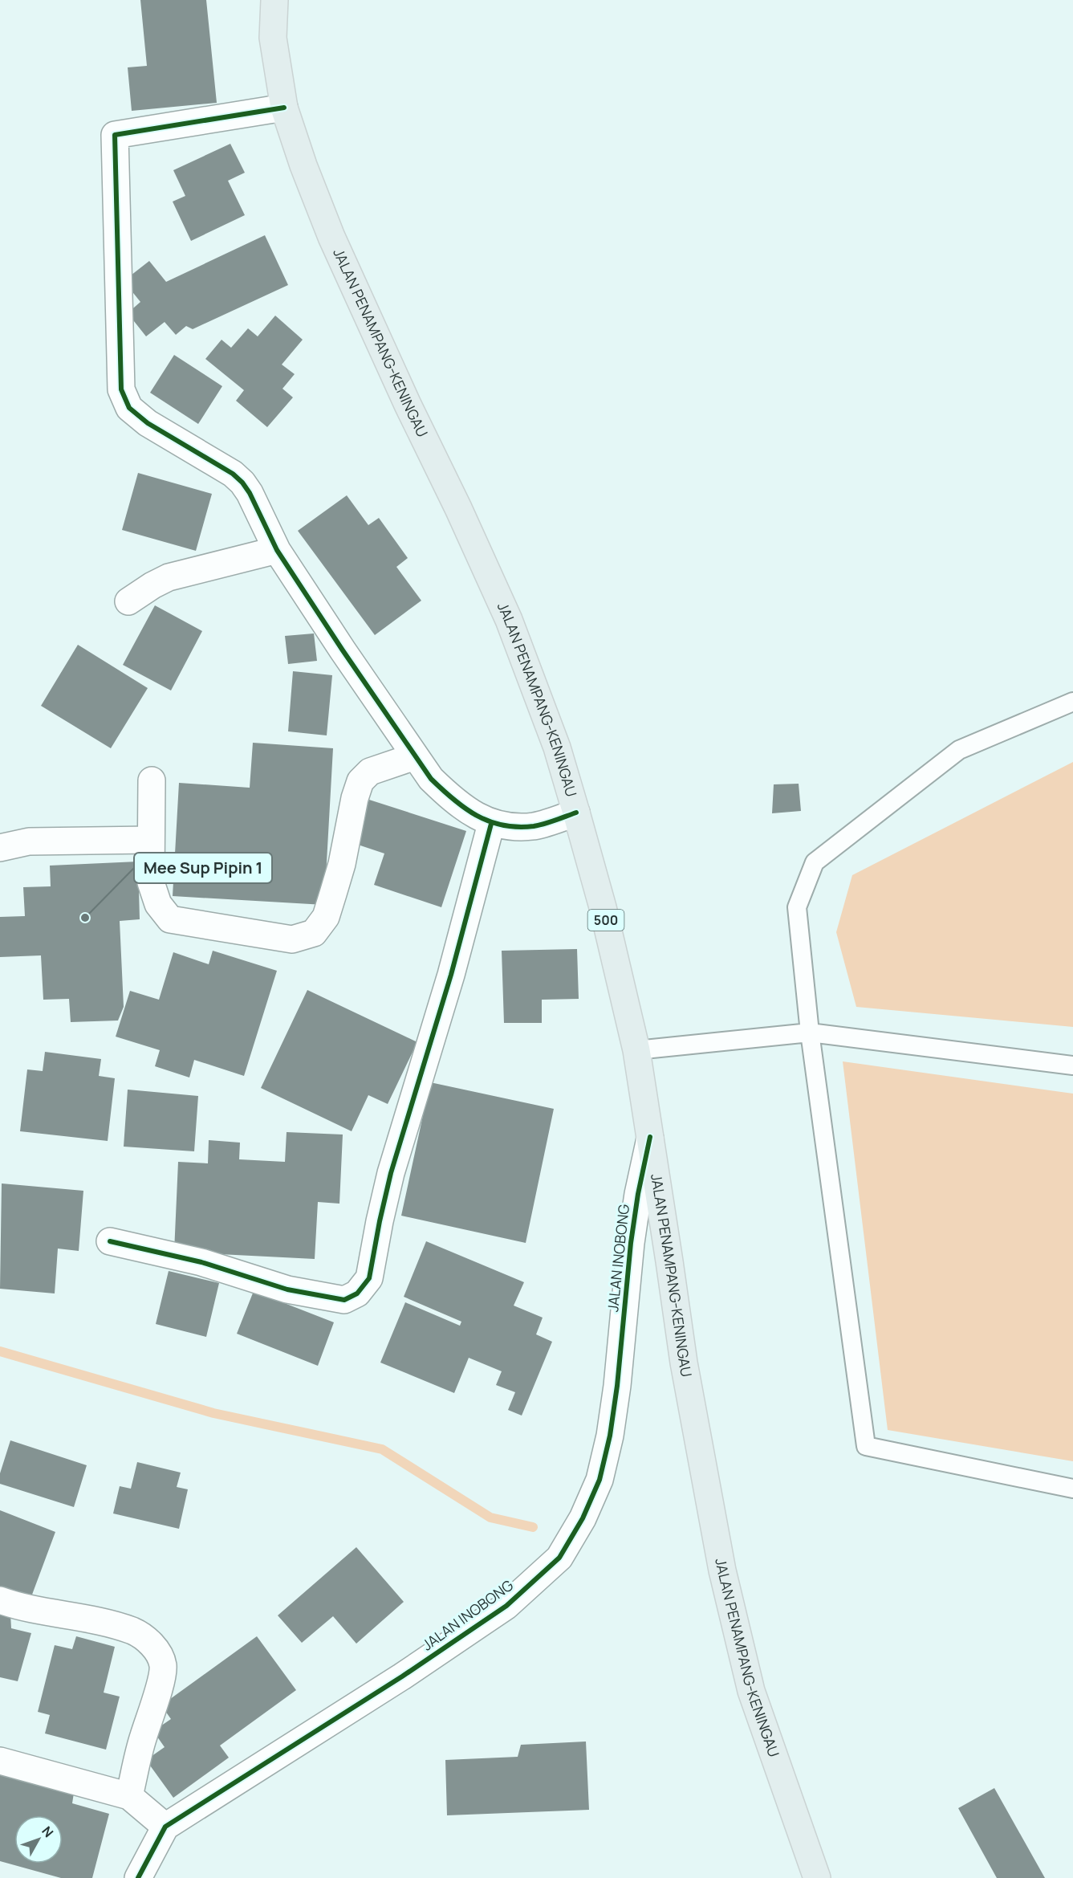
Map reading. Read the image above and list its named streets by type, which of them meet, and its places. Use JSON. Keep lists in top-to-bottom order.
{
  "streets": {
    "main road": ["JALAN PENAMPANG-KENINGAU", "500"],
    "street": ["JALAN INOBONG"]
  },
  "crossings": [
    ["JALAN PENAMPANG-KENINGAU", "JALAN INOBONG"]
  ],
  "places": ["Mee Sup Pipin 1"],
  "north": "top right"
}
